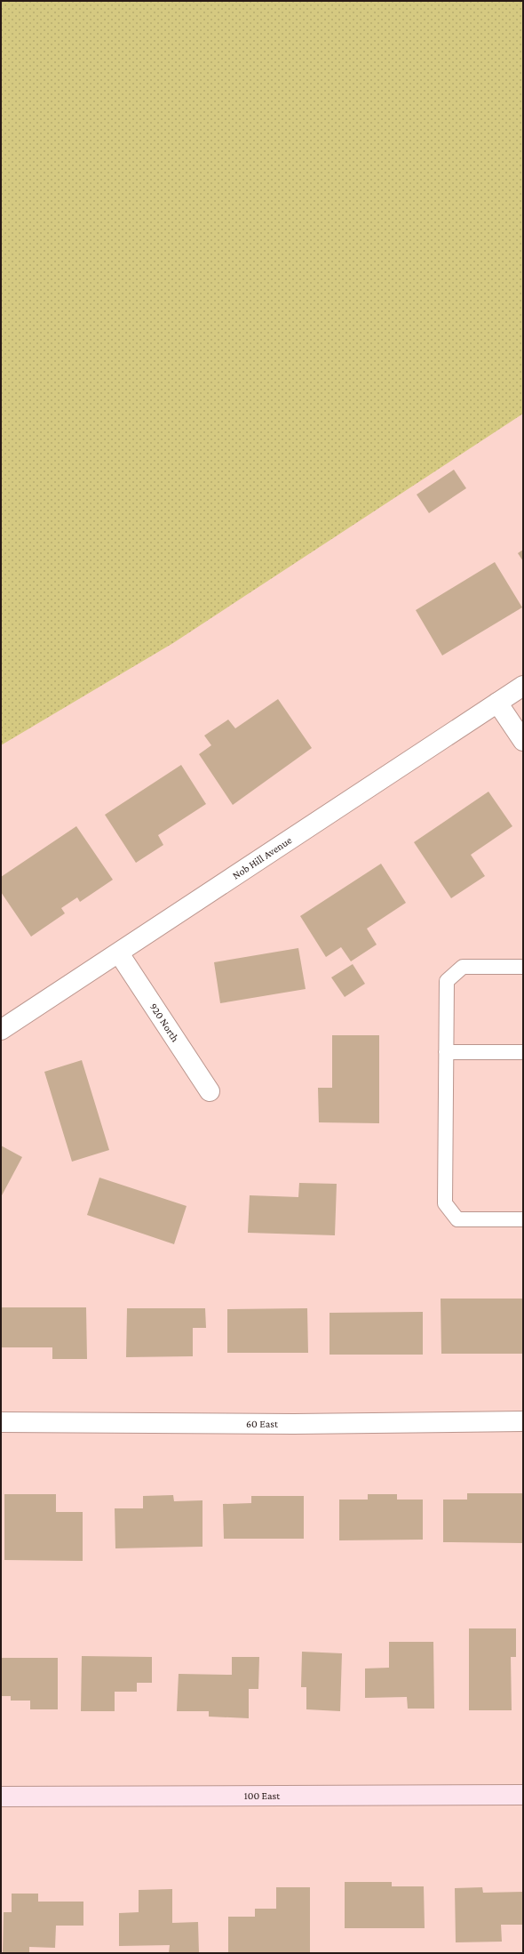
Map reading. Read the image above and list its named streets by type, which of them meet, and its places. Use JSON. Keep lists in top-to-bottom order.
{
  "streets": {
    "main road": ["100 East"],
    "street": ["Nob Hill Avenue", "920 North", "60 East"]
  },
  "crossings": [
    ["Nob Hill Avenue", "920 North"]
  ]
}
